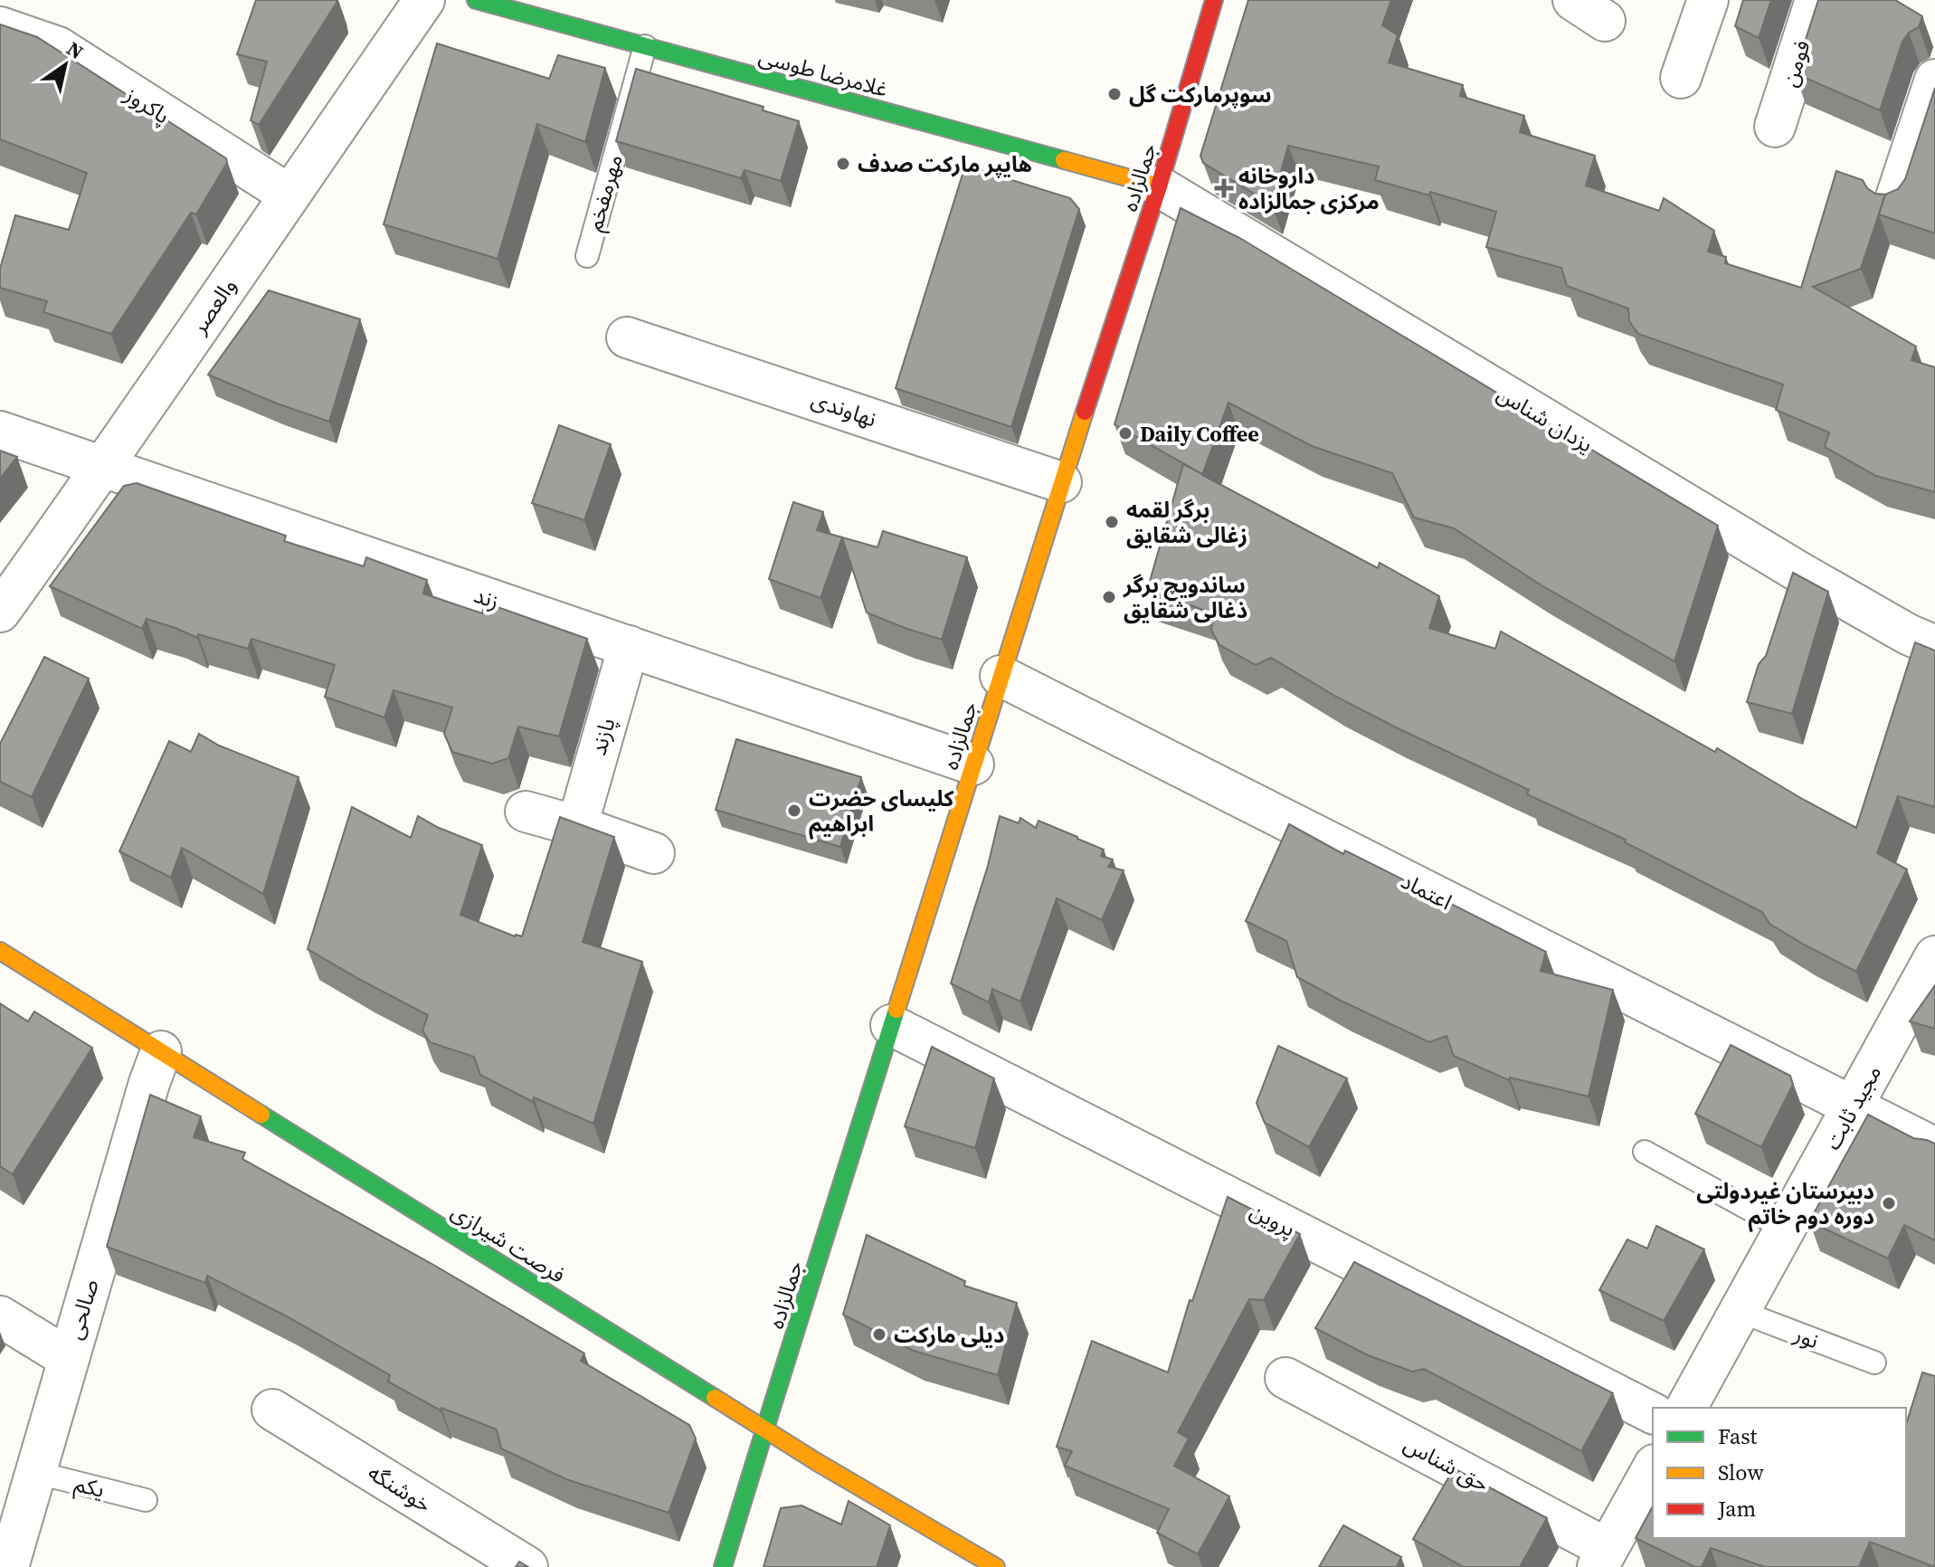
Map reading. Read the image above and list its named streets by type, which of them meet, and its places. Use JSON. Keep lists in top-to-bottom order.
{
  "streets": {
    "street": [
      "فومن",
      "غلامرضا طوسی",
      "پاکروز",
      "جمالزاده",
      "والعصر",
      "نهاوندی",
      "یزدان شناس",
      "زند",
      "پازند",
      "اعتماد",
      "مجید ثابت",
      "پروین",
      "فرصت شیرازی",
      "صالحی",
      "حق شناس",
      "خوشنگه"
    ],
    "lane": ["مهرمفخم", "نور", "یکم"]
  },
  "crossings": [
    ["غلامرضا طوسی", "جمالزاده"],
    ["غلامرضا طوسی", "مهرمفخم"],
    ["غلامرضا طوسی", "یزدان شناس"],
    ["پاکروز", "والعصر"],
    ["جمالزاده", "نهاوندی"],
    ["جمالزاده", "یزدان شناس"],
    ["جمالزاده", "زند"],
    ["جمالزاده", "اعتماد"],
    ["جمالزاده", "پروین"],
    ["جمالزاده", "فرصت شیرازی"],
    ["والعصر", "زند"],
    ["زند", "پازند"],
    ["اعتماد", "مجید ثابت"],
    ["مجید ثابت", "نور"],
    ["فرصت شیرازی", "صالحی"],
    ["صالحی", "یکم"]
  ],
  "places": {
    "other": [
      "سوپرمارکت گل",
      "هايپر ماركت صدف",
      "Daily Coffee",
      "برگر لقمه زغالی شقایق",
      "ساندویچ برگر ذغالی شقایق",
      "کلیسای حضرت ابراهیم",
      "دبیرستان غیردولتی دوره دوم خاتم",
      "دیلی مارکت"
    ],
    "health": ["داروخانه مرکزی جمالزاده"]
  },
  "legend": ["Fast", "Slow", "Jam"],
  "north": "top right"
}
